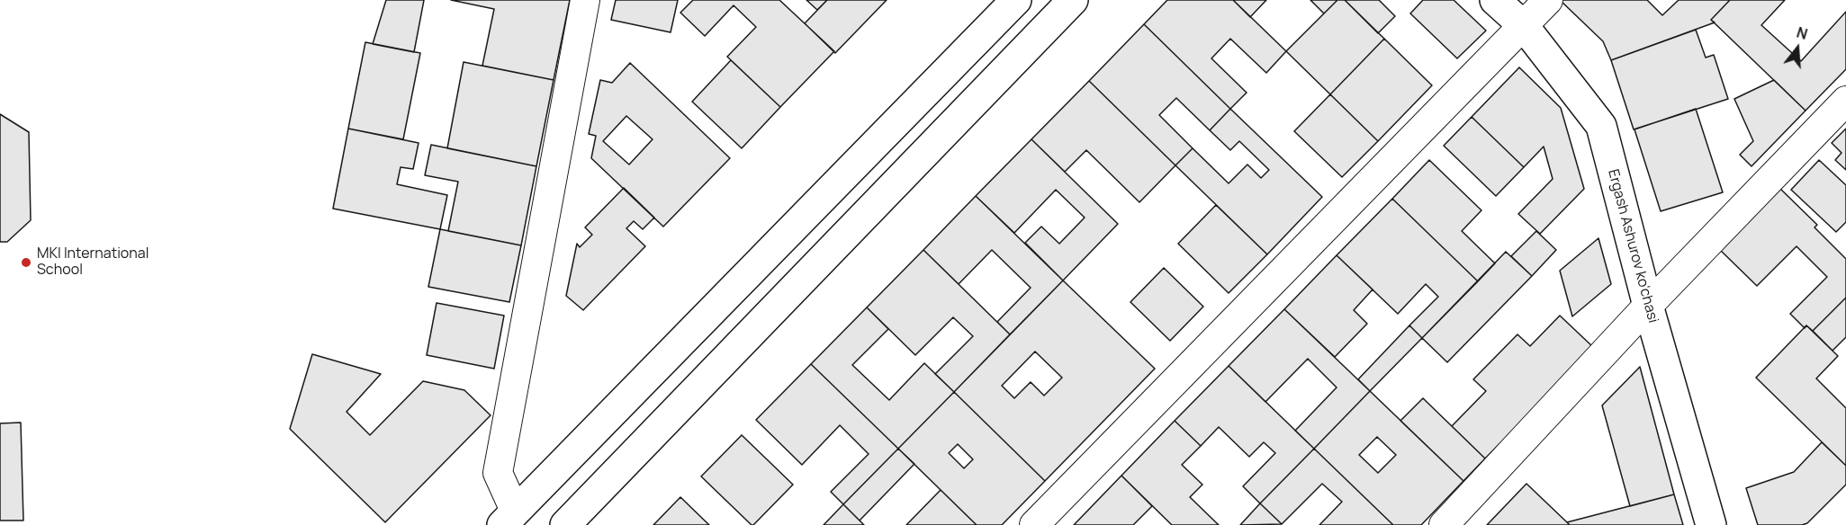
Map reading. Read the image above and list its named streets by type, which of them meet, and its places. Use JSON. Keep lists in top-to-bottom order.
{
  "streets": {
    "main road": ["Ergash Ashurov ko'chasi"]
  },
  "places": ["MKI International School"],
  "north": "top"
}
